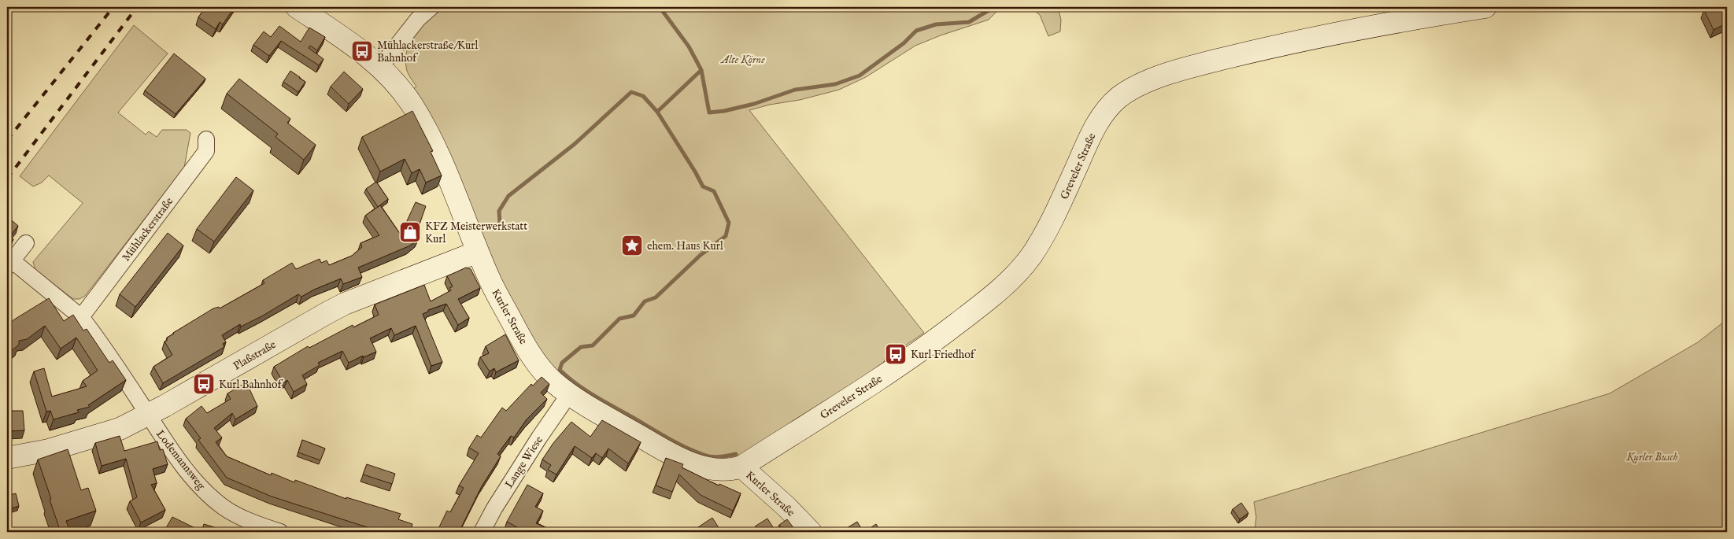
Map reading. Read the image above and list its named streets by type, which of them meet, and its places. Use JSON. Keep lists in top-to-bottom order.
{
  "streets": {
    "street": [
      "Greveler Straße",
      "Mühlackerstraße",
      "Kurler Straße",
      "Plaßstraße",
      "Lodemannsweg",
      "Lange Wiese"
    ]
  },
  "crossings": [
    ["Greveler Straße", "Kurler Straße"],
    ["Kurler Straße", "Plaßstraße"],
    ["Kurler Straße", "Lange Wiese"],
    ["Plaßstraße", "Lodemannsweg"]
  ],
  "parks": ["Alte Körne", "Kurler Busch"],
  "places": {
    "bus stop": ["Mühlackerstraße/Kurl Bahnhof", "Kurl Friedhof", "Kurl Bahnhof"],
    "shop": ["KFZ Meisterwerkstatt Kurl"],
    "place": ["ehem. Haus Kurl"]
  }
}
